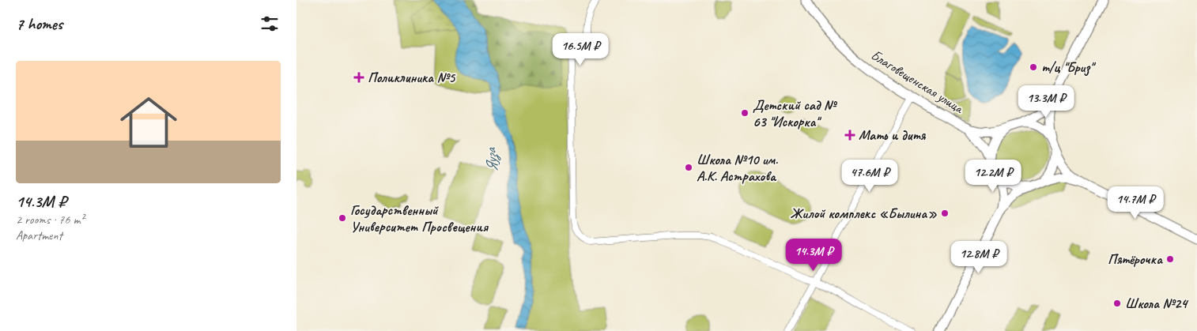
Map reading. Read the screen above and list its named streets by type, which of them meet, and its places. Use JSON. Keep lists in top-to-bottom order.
{
  "streets": {
    "main road": ["Благовещенская улица"]
  },
  "water": ["Яуза"],
  "places": {
    "other": [
      "т/ц \"Бриз\"",
      "Детский сад № 63 \"Искорка\"",
      "Школа №10 им. А.К. Астрахова",
      "Жилой комплекс «Былина»",
      "Государственный Университет Просвещения",
      "Пятёрочка",
      "Школа №24"
    ],
    "health": ["Поликлиника №5", "Мать и дитя"]
  },
  "page": {
    "heading": "7 homes",
    "price": [
      "16.5M ₽",
      "13.3M ₽",
      "47.6M ₽",
      "12.2M ₽",
      "14.7M ₽",
      "14.3M ₽",
      "12.8M ₽"
    ],
    "list": [
      {
        "name": "14.3M ₽",
        "note": "2 rooms · 76 m² · Apartment"
      }
    ]
  }
}
